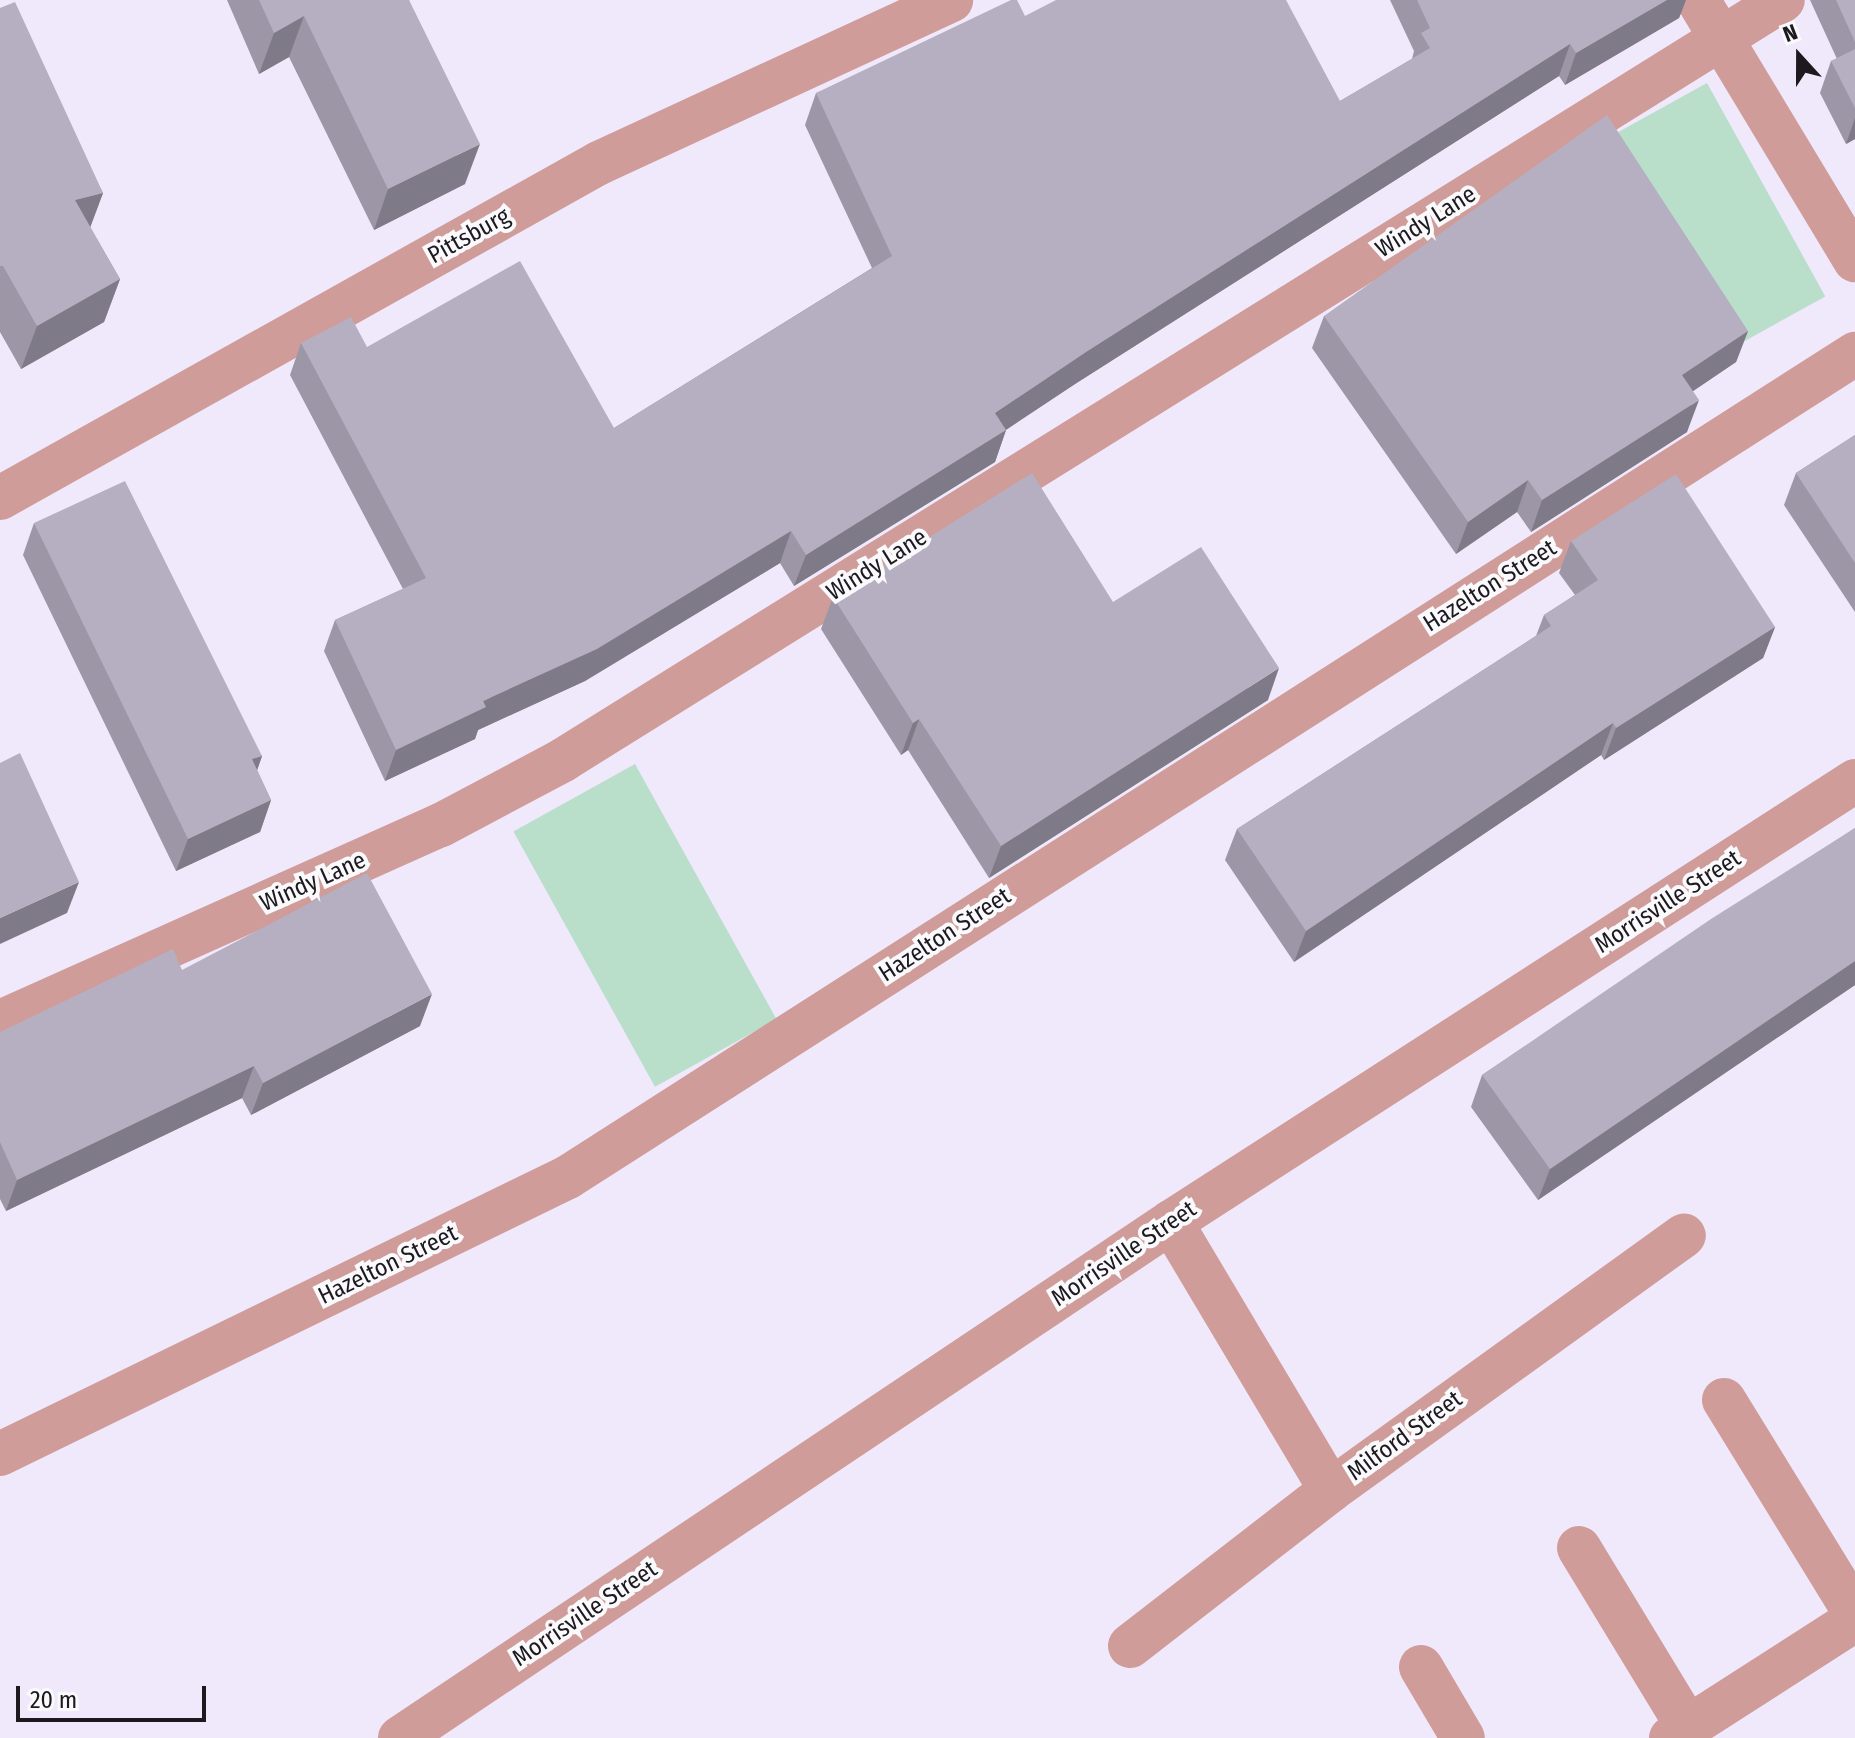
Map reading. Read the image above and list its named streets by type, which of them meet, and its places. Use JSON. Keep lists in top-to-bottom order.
{
  "streets": {
    "street": [
      "Windy Lane",
      "Pittsburg",
      "Hazelton Street",
      "Morrisville Street",
      "Milford Street"
    ]
  },
  "scale_bar": "20 m",
  "north": "top"
}
